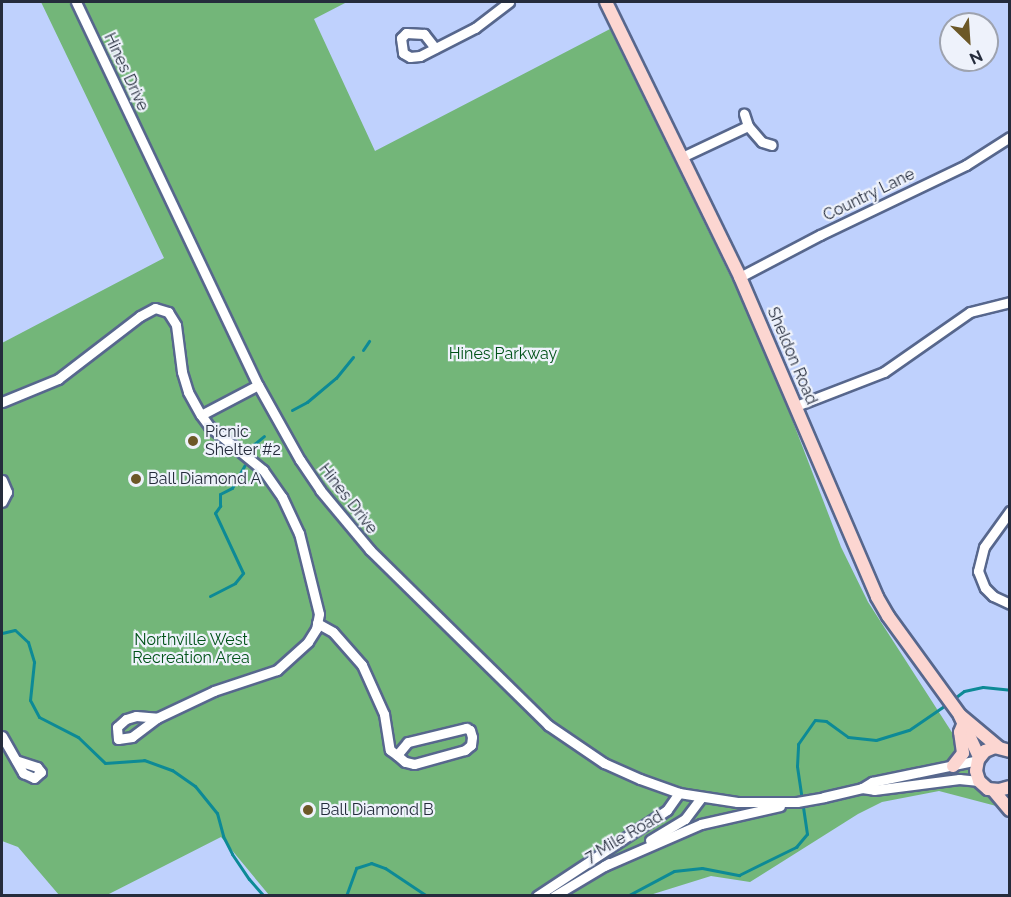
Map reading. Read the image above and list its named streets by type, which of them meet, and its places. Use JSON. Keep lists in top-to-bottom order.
{
  "streets": {
    "main road": ["Sheldon Road"],
    "street": ["Hines Drive", "Country Lane", "7 Mile Road"]
  },
  "crossings": [
    ["Hines Drive", "7 Mile Road"],
    ["Country Lane", "Sheldon Road"]
  ],
  "parks": ["Hines Parkway", "Northville West Recreation Area"],
  "places": ["Picnic Shelter #2", "Ball Diamond A", "Ball Diamond B"],
  "north": "bottom right"
}
